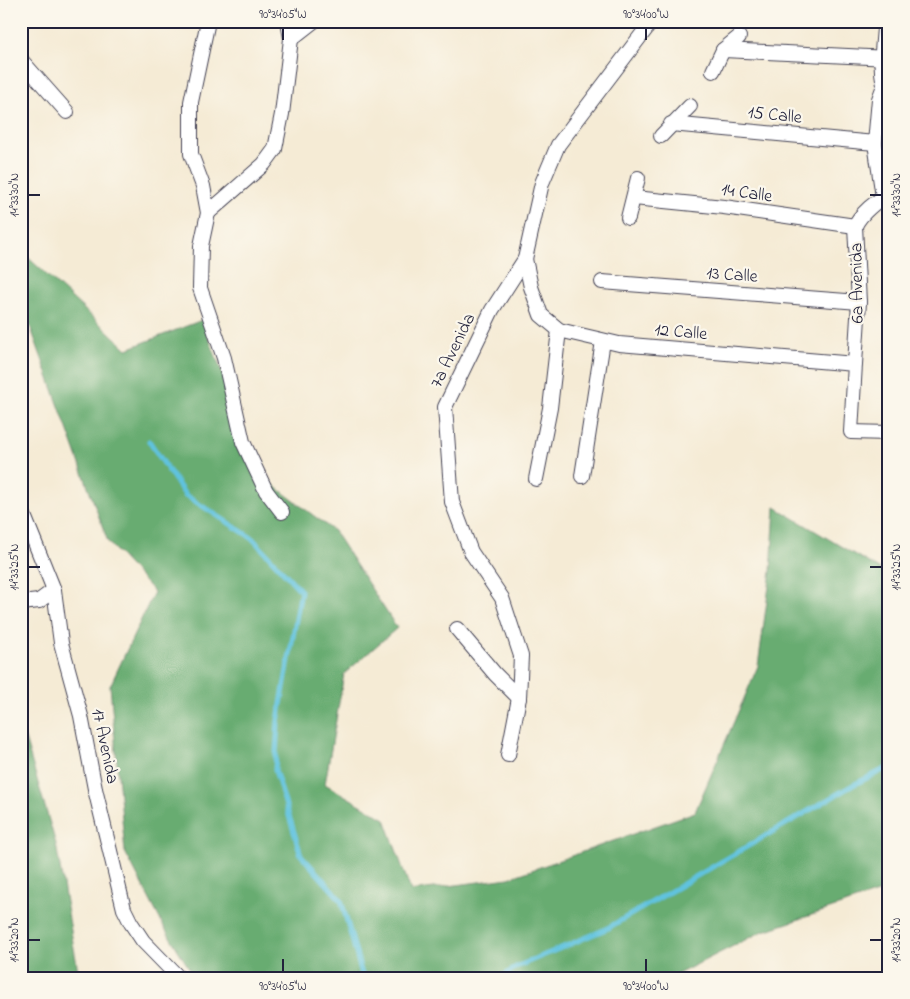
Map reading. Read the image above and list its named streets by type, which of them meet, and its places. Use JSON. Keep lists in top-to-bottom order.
{
  "streets": {
    "street": [
      "15 Calle",
      "14 Calle",
      "13 Calle",
      "6a Avenida",
      "12 Calle",
      "7a Avenida",
      "17 Avenida"
    ]
  },
  "crossings": [
    ["14 Calle", "6a Avenida"],
    ["13 Calle", "6a Avenida"],
    ["6a Avenida", "12 Calle"],
    ["12 Calle", "7a Avenida"]
  ],
  "coordinates": [
    "90°34'05\"W",
    "90°34'00\"W",
    "14°33'30\"N",
    "14°33'25\"N",
    "14°33'20\"N"
  ]
}
